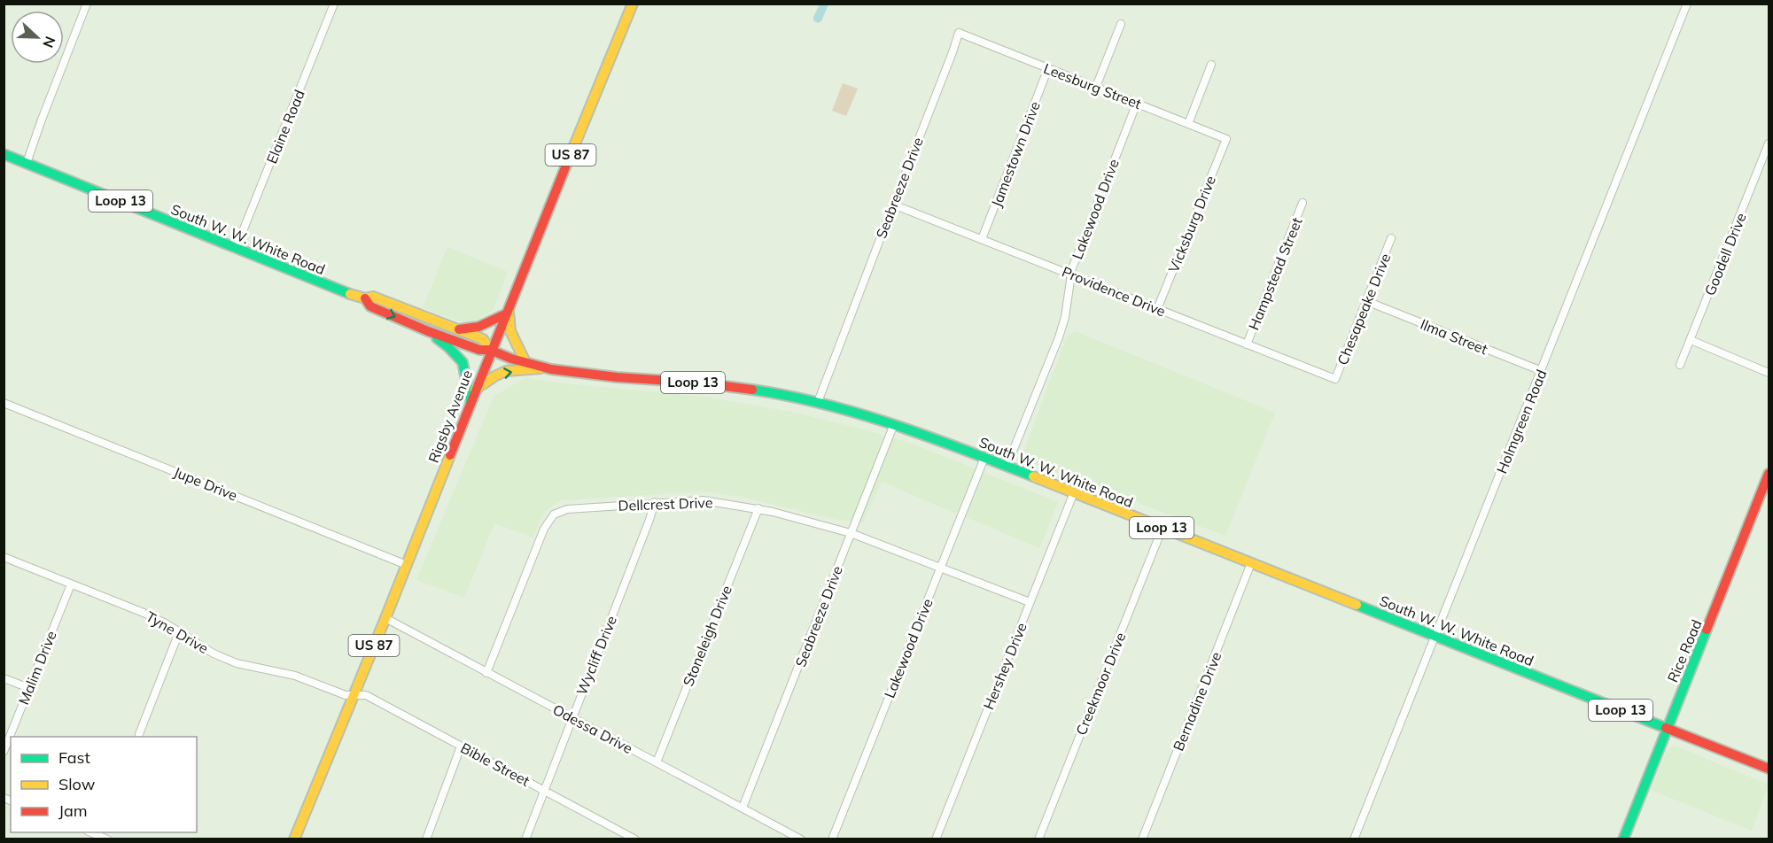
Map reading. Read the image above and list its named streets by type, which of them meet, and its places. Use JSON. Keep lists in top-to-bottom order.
{
  "streets": {
    "main road": [
      "US 87",
      "Loop 13",
      "South W. W. White Road",
      "Rigsby Avenue",
      "Rice Road"
    ],
    "street": [
      "Leesburg Street",
      "Elaine Road",
      "Jamestown Drive",
      "Seabreeze Drive",
      "Lakewood Drive",
      "Vicksburg Drive",
      "Goodell Drive",
      "Hampstead Street",
      "Providence Drive",
      "Chesapeake Drive",
      "Ilma Street",
      "Holmgreen Road",
      "Jupe Drive",
      "Dellcrest Drive",
      "Tyne Drive",
      "Stoneleigh Drive",
      "Wycliff Drive",
      "Hershey Drive",
      "Malim Drive",
      "Creekmoor Drive",
      "Bernadine Drive",
      "Odessa Drive",
      "Bible Street"
    ]
  },
  "crossings": [
    ["Leesburg Street", "Jamestown Drive"],
    ["Leesburg Street", "Seabreeze Drive"],
    ["Leesburg Street", "Lakewood Drive"],
    ["Leesburg Street", "Vicksburg Drive"],
    ["Elaine Road", "South W. W. White Road"],
    ["Jamestown Drive", "Providence Drive"],
    ["Seabreeze Drive", "South W. W. White Road"],
    ["Seabreeze Drive", "Providence Drive"],
    ["Seabreeze Drive", "Dellcrest Drive"],
    ["Seabreeze Drive", "Odessa Drive"],
    ["Lakewood Drive", "South W. W. White Road"],
    ["Lakewood Drive", "Providence Drive"],
    ["Lakewood Drive", "Dellcrest Drive"],
    ["Vicksburg Drive", "Providence Drive"],
    ["South W. W. White Road", "Rigsby Avenue"],
    ["South W. W. White Road", "Holmgreen Road"],
    ["South W. W. White Road", "Rice Road"],
    ["South W. W. White Road", "Hershey Drive"],
    ["South W. W. White Road", "Creekmoor Drive"],
    ["South W. W. White Road", "Bernadine Drive"],
    ["Hampstead Street", "Providence Drive"],
    ["Providence Drive", "Chesapeake Drive"],
    ["Chesapeake Drive", "Ilma Street"],
    ["Ilma Street", "Holmgreen Road"],
    ["Rigsby Avenue", "Jupe Drive"],
    ["Rigsby Avenue", "Tyne Drive"],
    ["Rigsby Avenue", "Odessa Drive"],
    ["Rigsby Avenue", "Bible Street"],
    ["Dellcrest Drive", "Stoneleigh Drive"],
    ["Dellcrest Drive", "Wycliff Drive"],
    ["Dellcrest Drive", "Hershey Drive"],
    ["Dellcrest Drive", "Odessa Drive"],
    ["Tyne Drive", "Malim Drive"],
    ["Tyne Drive", "Bible Street"],
    ["Stoneleigh Drive", "Odessa Drive"],
    ["Wycliff Drive", "Odessa Drive"],
    ["Wycliff Drive", "Bible Street"]
  ],
  "legend": ["Fast", "Slow", "Jam"],
  "north": "right"
}
